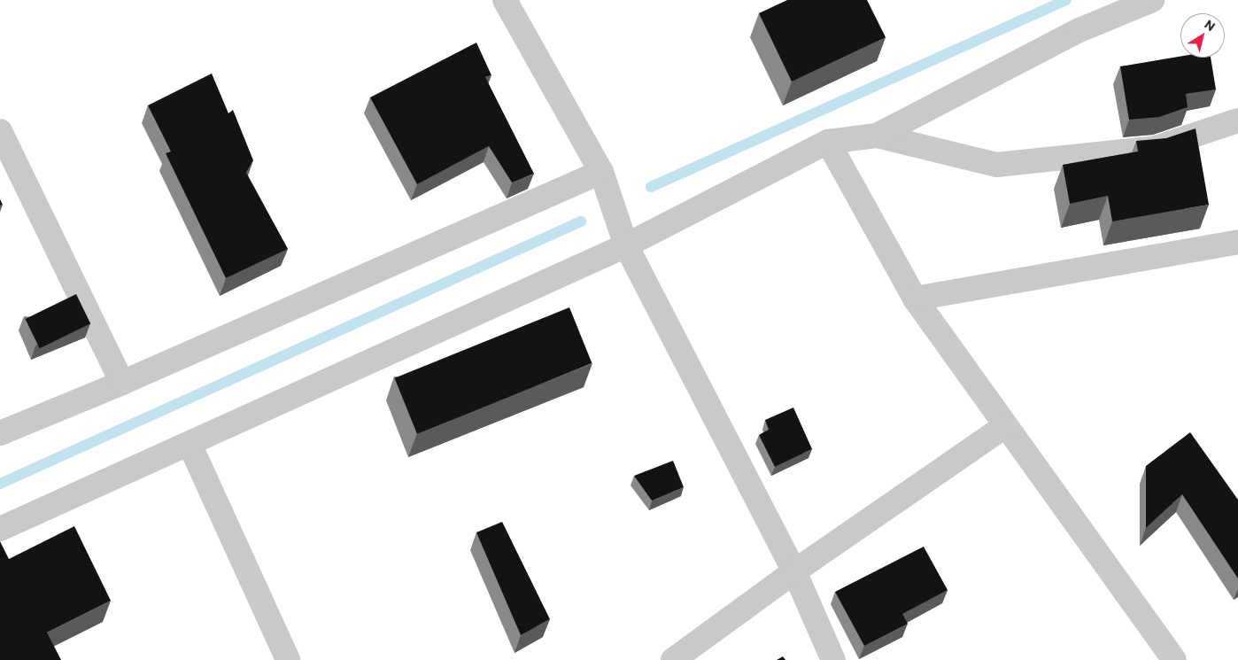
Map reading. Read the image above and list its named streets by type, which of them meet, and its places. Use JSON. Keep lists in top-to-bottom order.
{
  "north": "top right"
}
